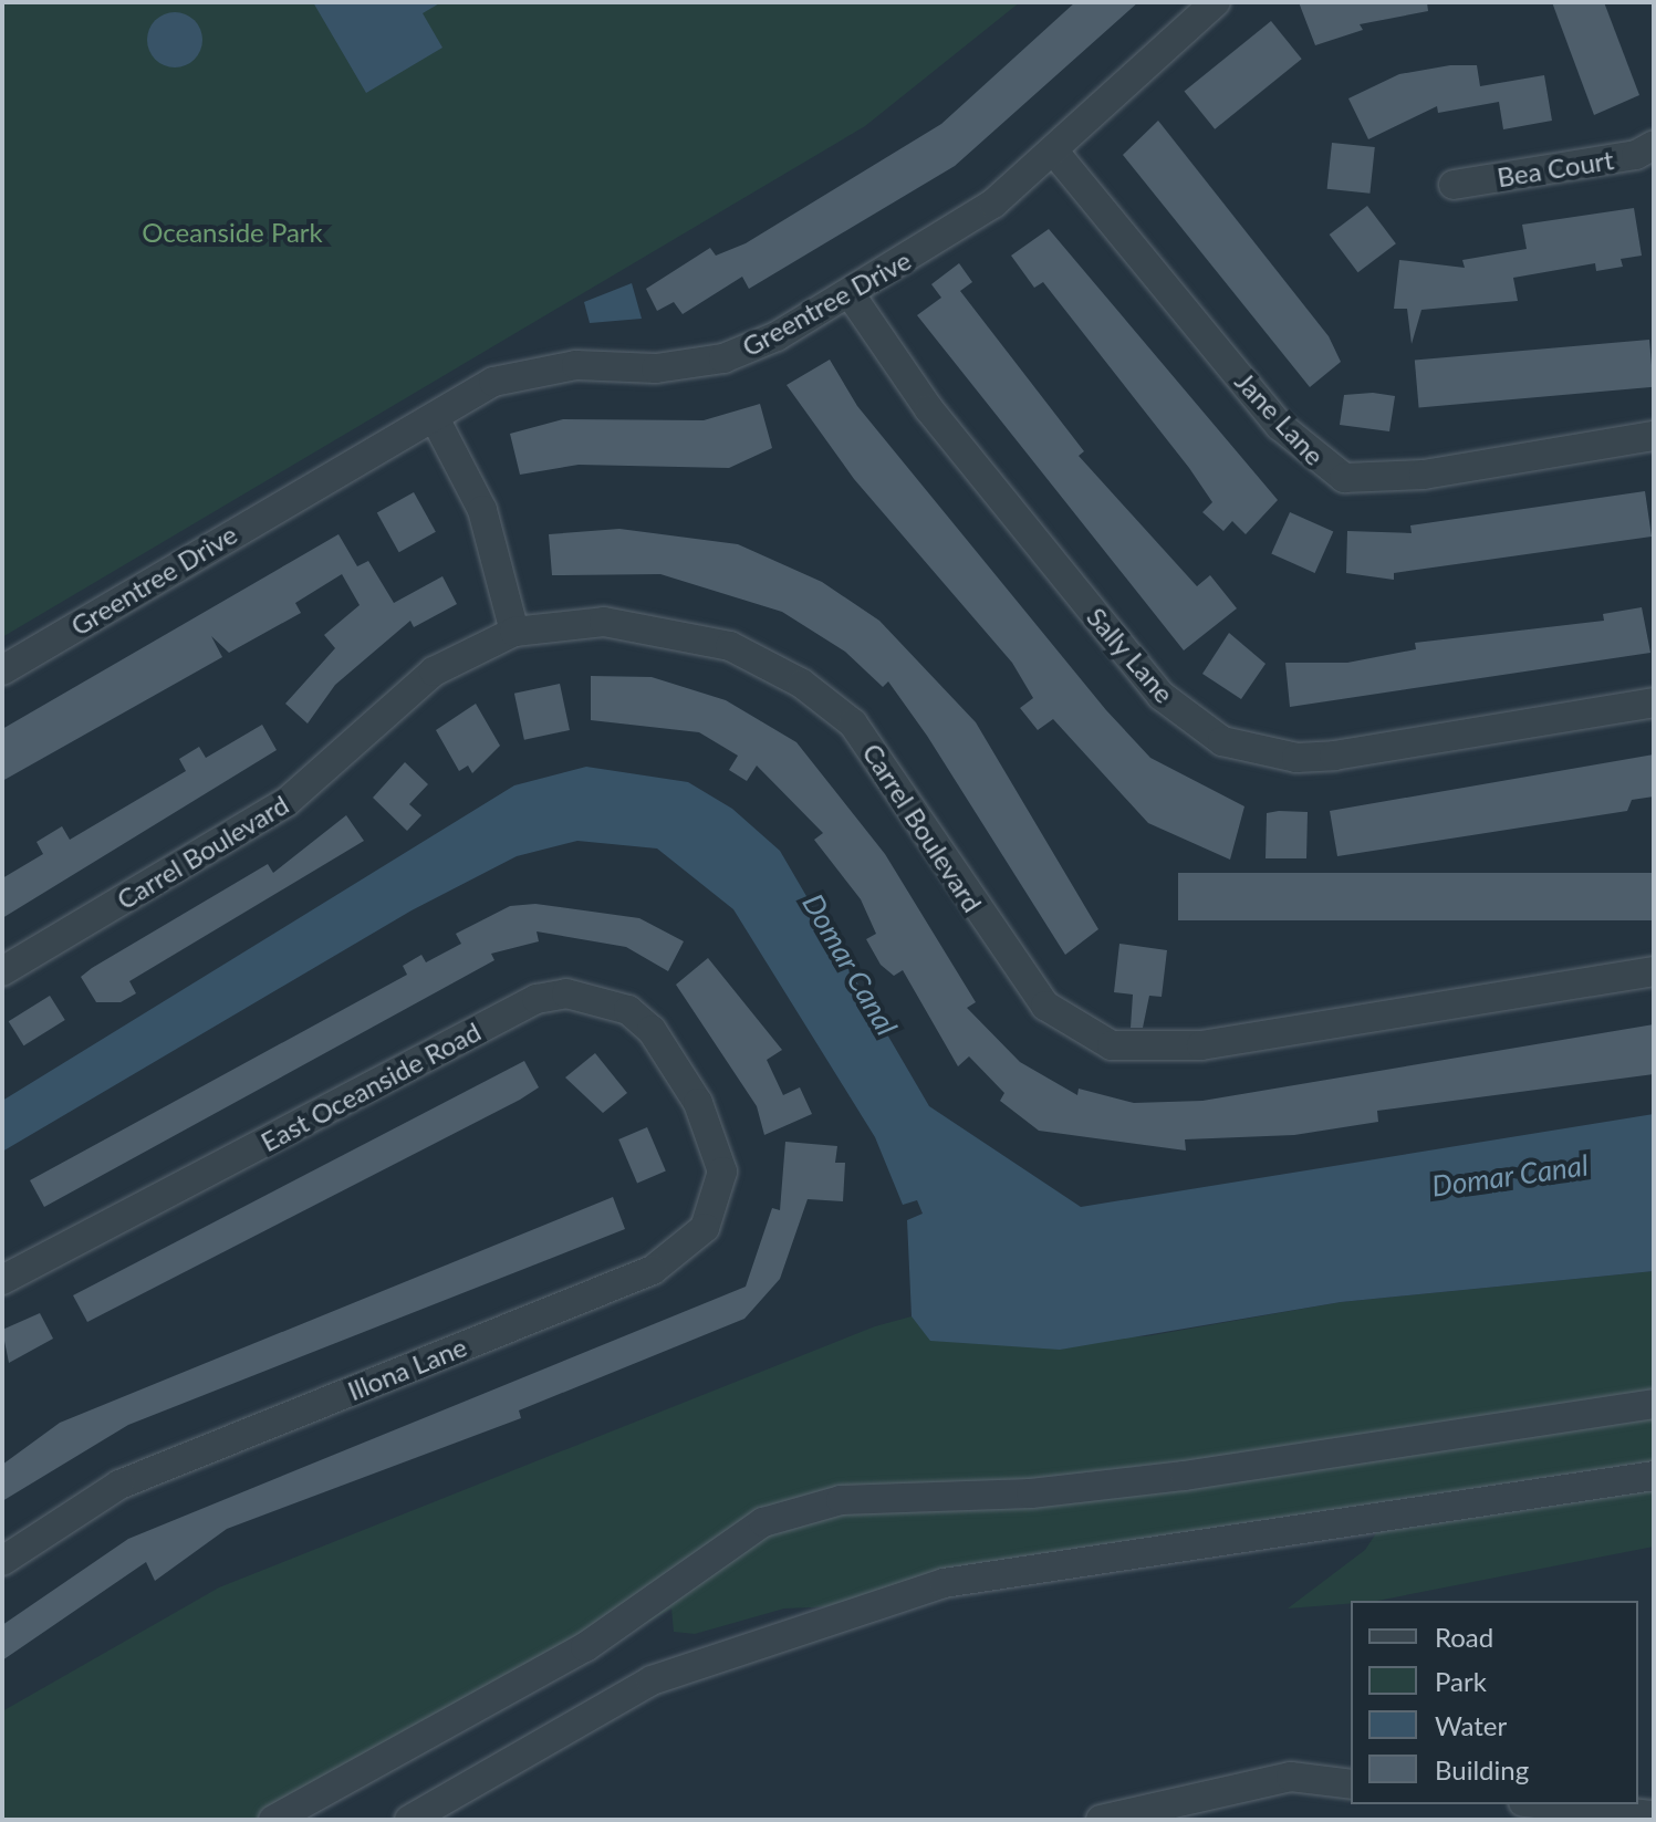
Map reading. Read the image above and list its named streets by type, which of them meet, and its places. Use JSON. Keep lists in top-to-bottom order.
{
  "streets": {
    "street": [
      "Bea Court",
      "Greentree Drive",
      "Jane Lane",
      "Sally Lane",
      "Carrel Boulevard",
      "East Oceanside Road",
      "Illona Lane"
    ]
  },
  "crossings": [
    ["Greentree Drive", "Jane Lane"],
    ["Greentree Drive", "Sally Lane"],
    ["East Oceanside Road", "Illona Lane"]
  ],
  "water": ["Domar Canal"],
  "parks": ["Oceanside Park"],
  "legend": [
    "Road",
    "Park",
    "Water",
    "Building"
  ]
}
